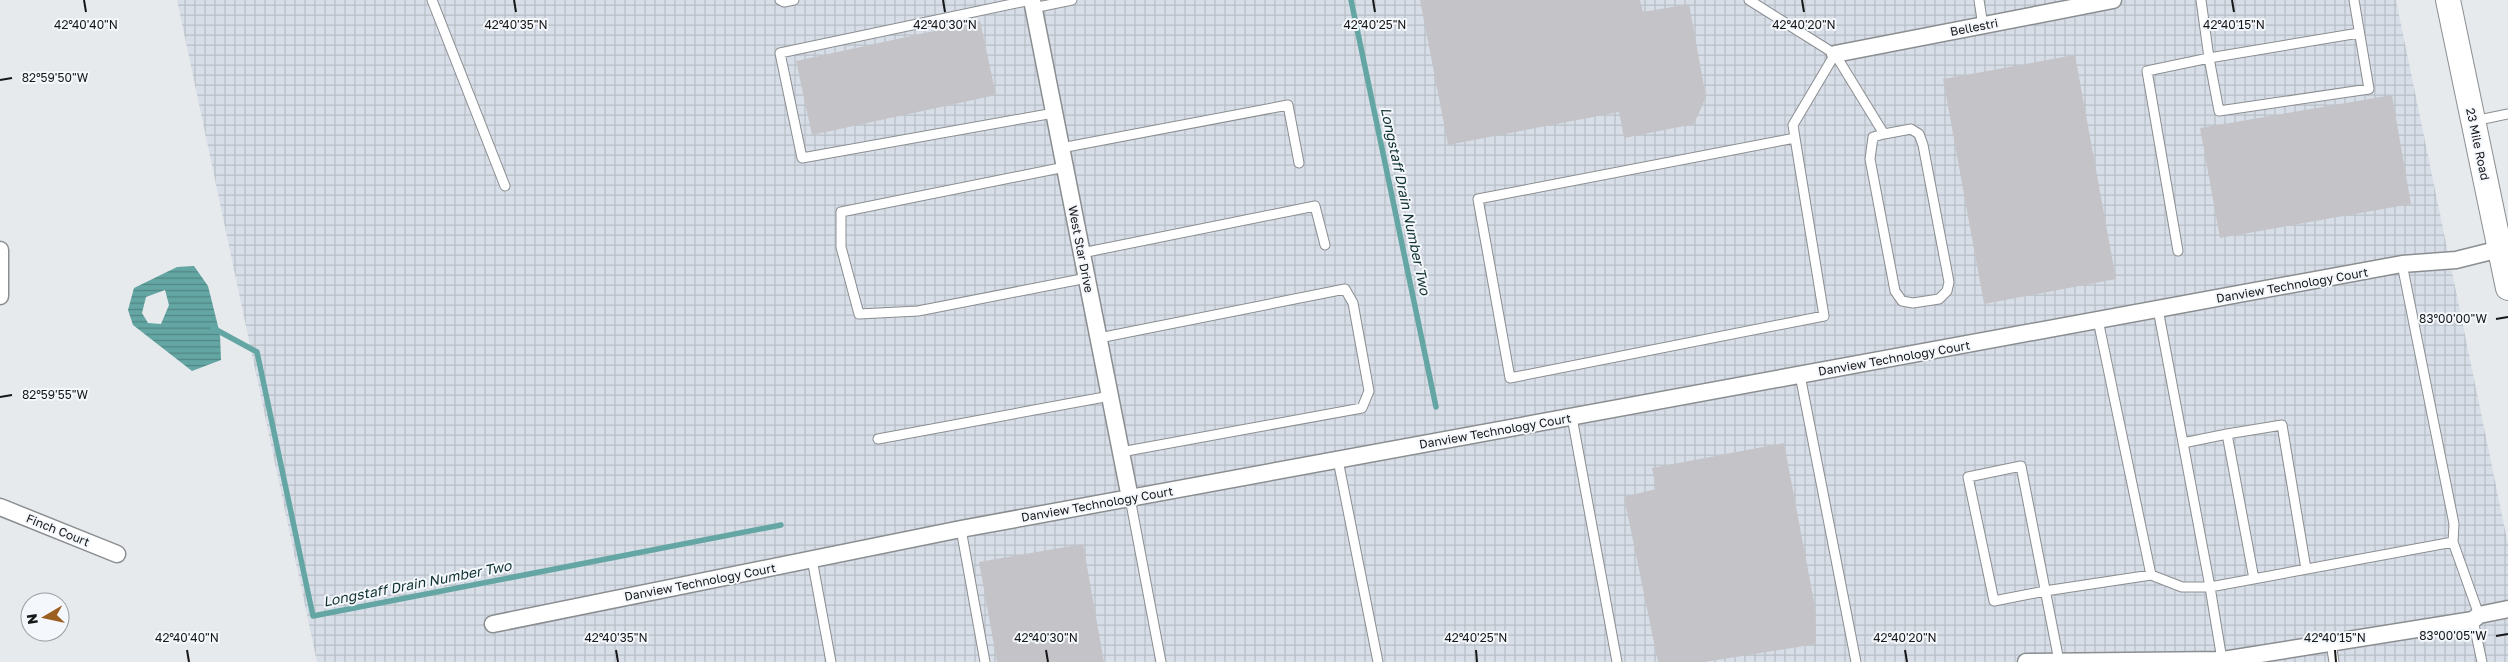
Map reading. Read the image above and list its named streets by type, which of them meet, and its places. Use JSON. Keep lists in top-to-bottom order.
{
  "streets": {
    "main road": ["23 Mile Road"],
    "street": [
      "Bellestri",
      "West Star Drive",
      "Danview Technology Court",
      "Finch Court"
    ]
  },
  "crossings": [
    ["23 Mile Road", "Danview Technology Court"],
    ["West Star Drive", "Danview Technology Court"]
  ],
  "water": ["Longstaff Drain Number Two"],
  "north": "left",
  "coordinates": [
    "42°40'40\"N",
    "42°40'35\"N",
    "42°40'30\"N",
    "42°40'25\"N",
    "42°40'20\"N",
    "42°40'15\"N",
    "82°59'50\"W",
    "83°00'00\"W",
    "82°59'55\"W",
    "83°00'05\"W"
  ]
}
